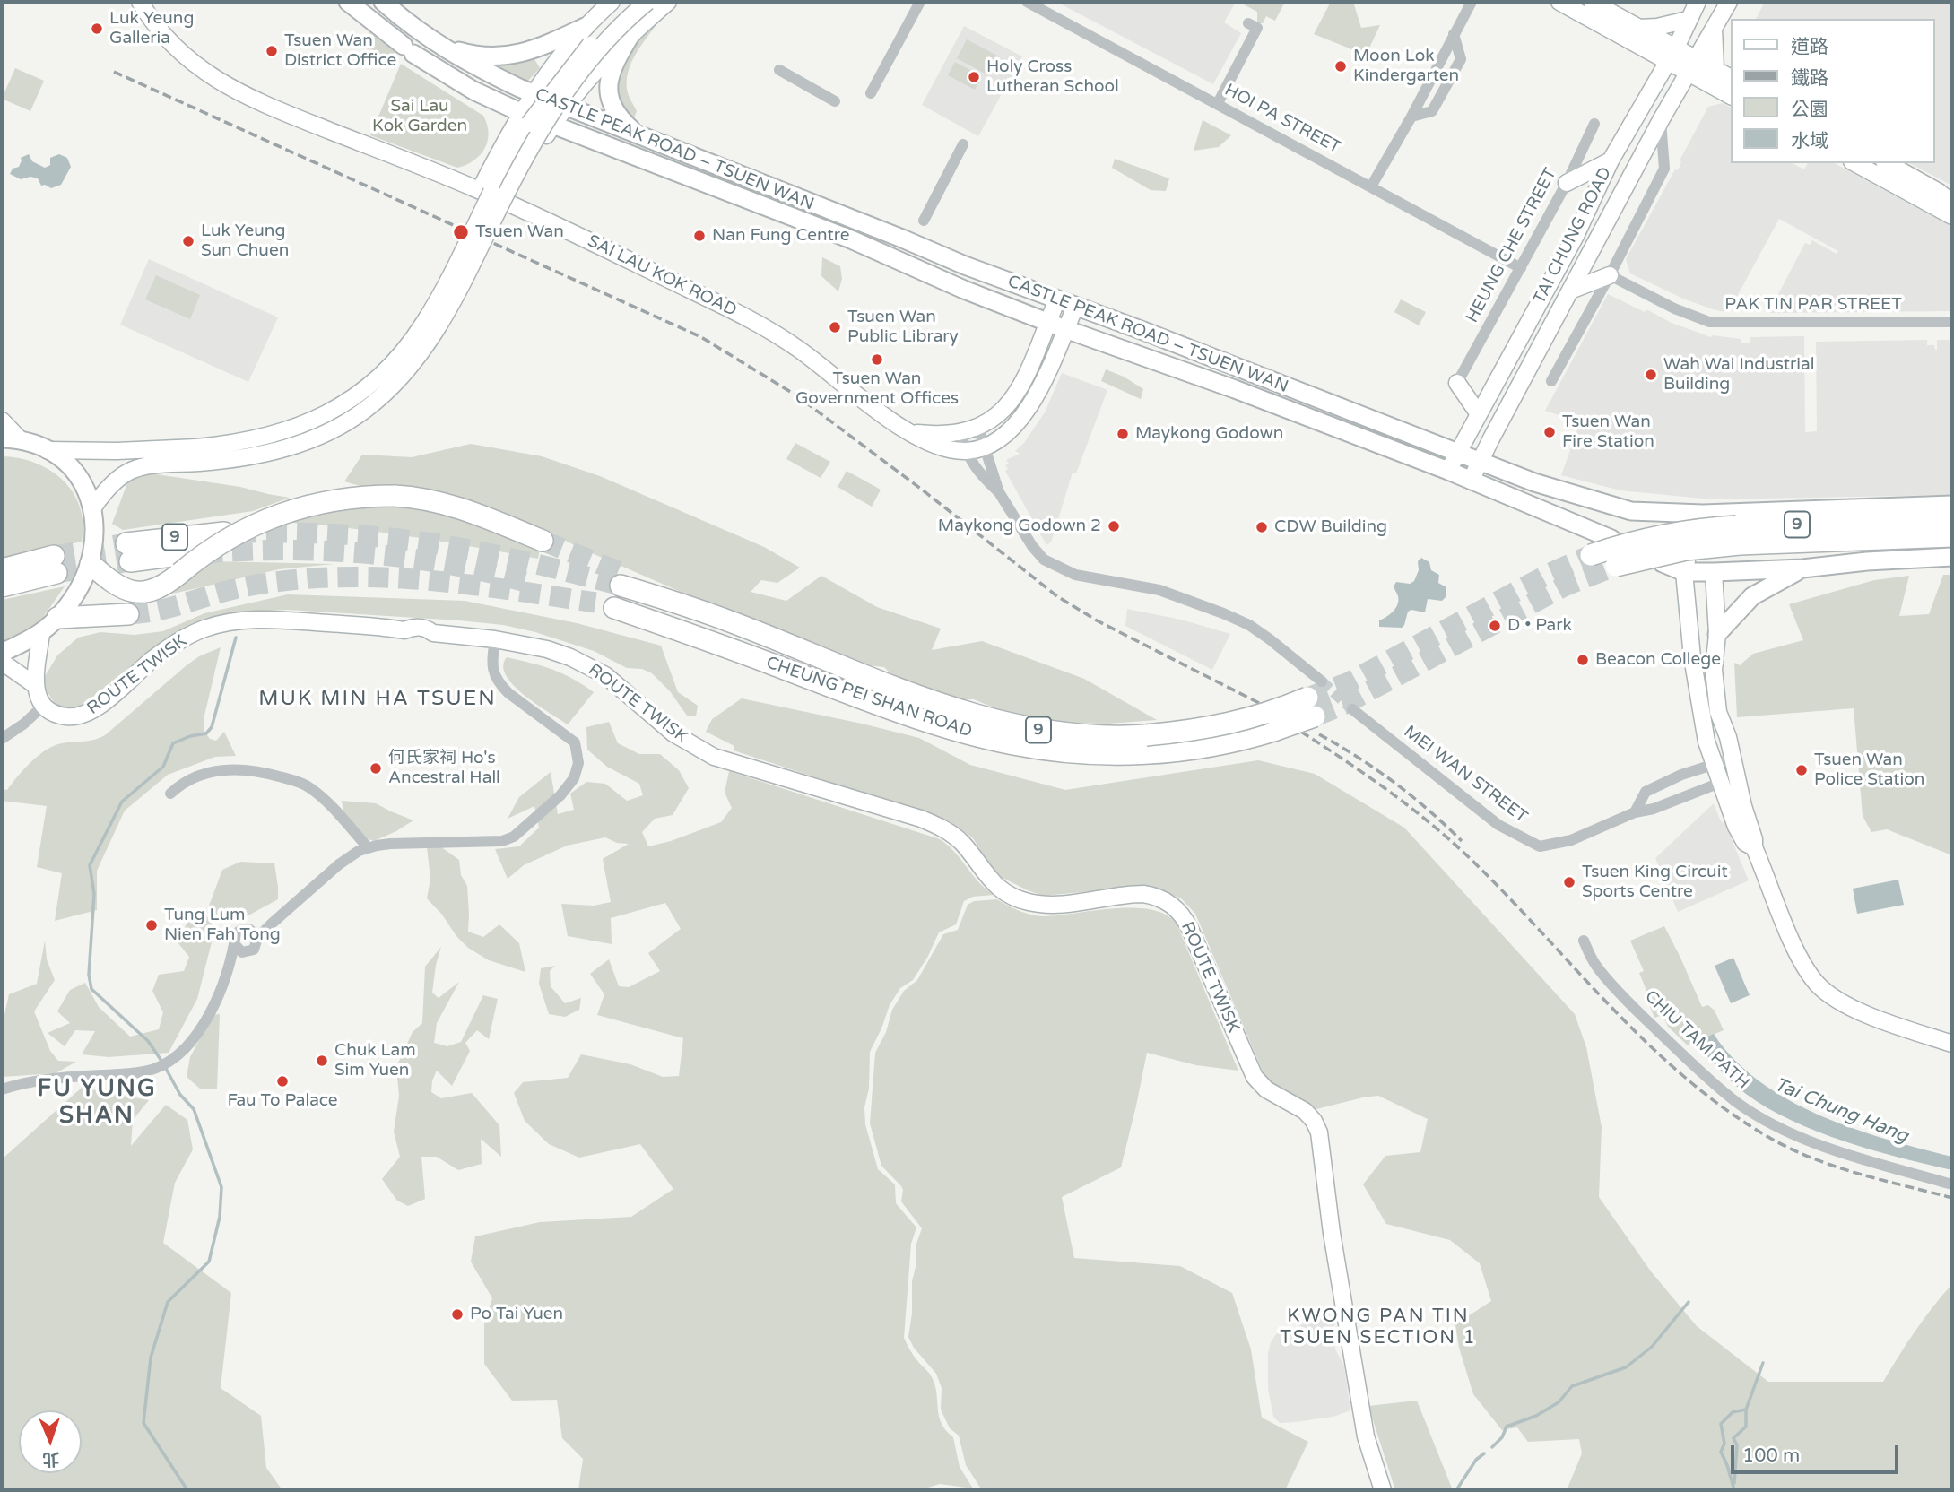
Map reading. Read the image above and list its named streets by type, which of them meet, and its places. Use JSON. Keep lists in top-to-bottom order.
{
  "streets": {
    "highway": ["9", "CHEUNG PEI SHAN ROAD"],
    "main road": [
      "CASTLE PEAK ROAD – TSUEN WAN",
      "TAI CHUNG ROAD",
      "SAI LAU KOK ROAD",
      "ROUTE TWISK"
    ],
    "street": [
      "HOI PA STREET",
      "HEUNG CHE STREET",
      "PAK TIN PAR STREET",
      "MEI WAN STREET",
      "CHIU TAM PATH"
    ]
  },
  "crossings": [
    ["HOI PA STREET", "HEUNG CHE STREET"],
    ["CASTLE PEAK ROAD – TSUEN WAN", "TAI CHUNG ROAD"],
    ["CASTLE PEAK ROAD – TSUEN WAN", "SAI LAU KOK ROAD"]
  ],
  "districts": ["MUK MIN HA TSUEN", "FU YUNG SHAN", "KWONG PAN TIN TSUEN SECTION 1"],
  "water": ["Tai Chung Hang"],
  "parks": ["Sai Lau Kok Garden"],
  "places": [
    "Luk Yeung Galleria",
    "Tsuen Wan District Office",
    "Moon Lok Kindergarten",
    "Holy Cross Lutheran School",
    "Tsuen Wan",
    "Nan Fung Centre",
    "Luk Yeung Sun Chuen",
    "Tsuen Wan Public Library",
    "Tsuen Wan Government Offices",
    "Wah Wai Industrial Building",
    "Tsuen Wan Fire Station",
    "Maykong Godown",
    "Maykong Godown 2",
    "CDW Building",
    "D • Park",
    "Beacon College",
    "何氏家祠 Ho's Ancestral Hall",
    "Tsuen Wan Police Station",
    "Tsuen King Circuit Sports Centre",
    "Tung Lum Nien Fah Tong",
    "Chuk Lam Sim Yuen",
    "Fau To Palace",
    "Po Tai Yuen"
  ],
  "legend": [
    "道路",
    "鐵路",
    "公園",
    "水域"
  ],
  "scale_bar": "100 m",
  "north": "bottom"
}
